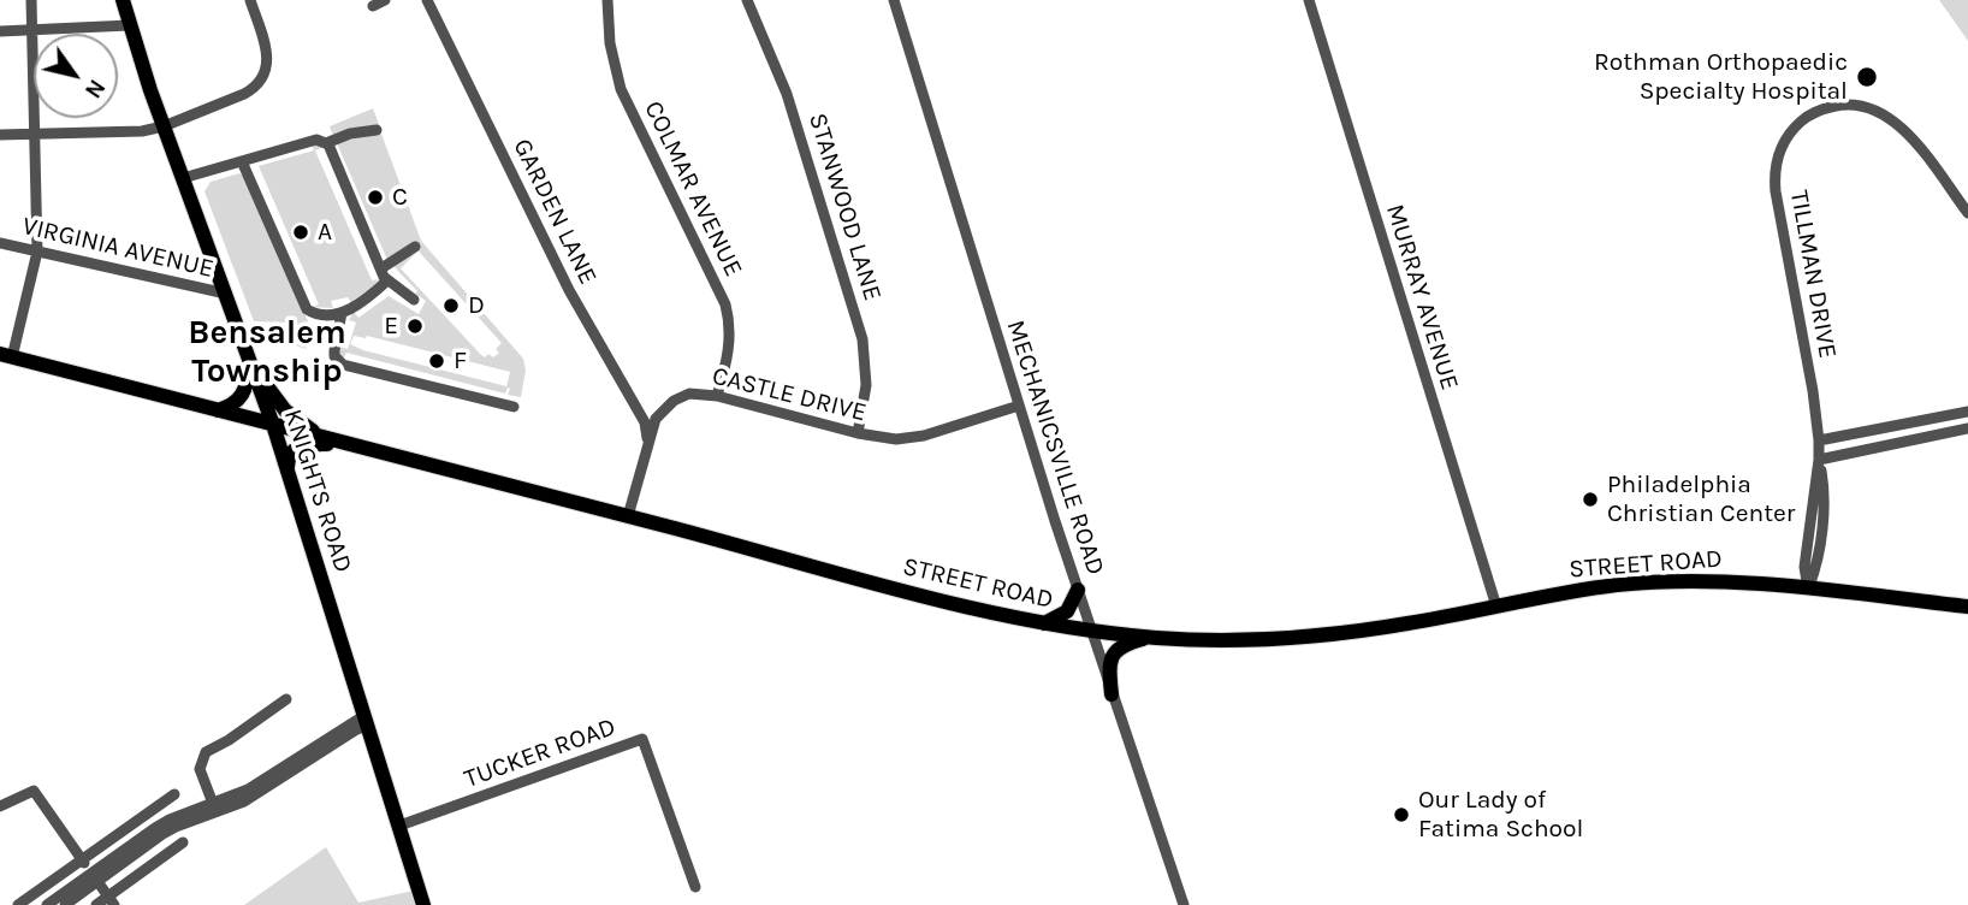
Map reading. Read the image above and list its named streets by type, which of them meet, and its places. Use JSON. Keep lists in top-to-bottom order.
{
  "streets": {
    "main road": ["KNIGHTS ROAD", "STREET ROAD"],
    "street": [
      "COLMAR AVENUE",
      "STANWOOD LANE",
      "GARDEN LANE",
      "VIRGINIA AVENUE",
      "TILLMAN DRIVE",
      "MURRAY AVENUE",
      "CASTLE DRIVE",
      "MECHANICSVILLE ROAD",
      "TUCKER ROAD"
    ]
  },
  "crossings": [
    ["COLMAR AVENUE", "CASTLE DRIVE"],
    ["STANWOOD LANE", "CASTLE DRIVE"],
    ["GARDEN LANE", "CASTLE DRIVE"],
    ["VIRGINIA AVENUE", "KNIGHTS ROAD"],
    ["TILLMAN DRIVE", "STREET ROAD"],
    ["MURRAY AVENUE", "STREET ROAD"],
    ["CASTLE DRIVE", "MECHANICSVILLE ROAD"],
    ["CASTLE DRIVE", "STREET ROAD"],
    ["MECHANICSVILLE ROAD", "STREET ROAD"],
    ["KNIGHTS ROAD", "STREET ROAD"],
    ["KNIGHTS ROAD", "TUCKER ROAD"]
  ],
  "districts": ["Bensalem Township"],
  "places": [
    "Rothman Orthopaedic Specialty Hospital",
    "C",
    "A",
    "D",
    "E",
    "F",
    "Philadelphia Christian Center",
    "Our Lady of Fatima School"
  ],
  "north": "bottom right"
}
